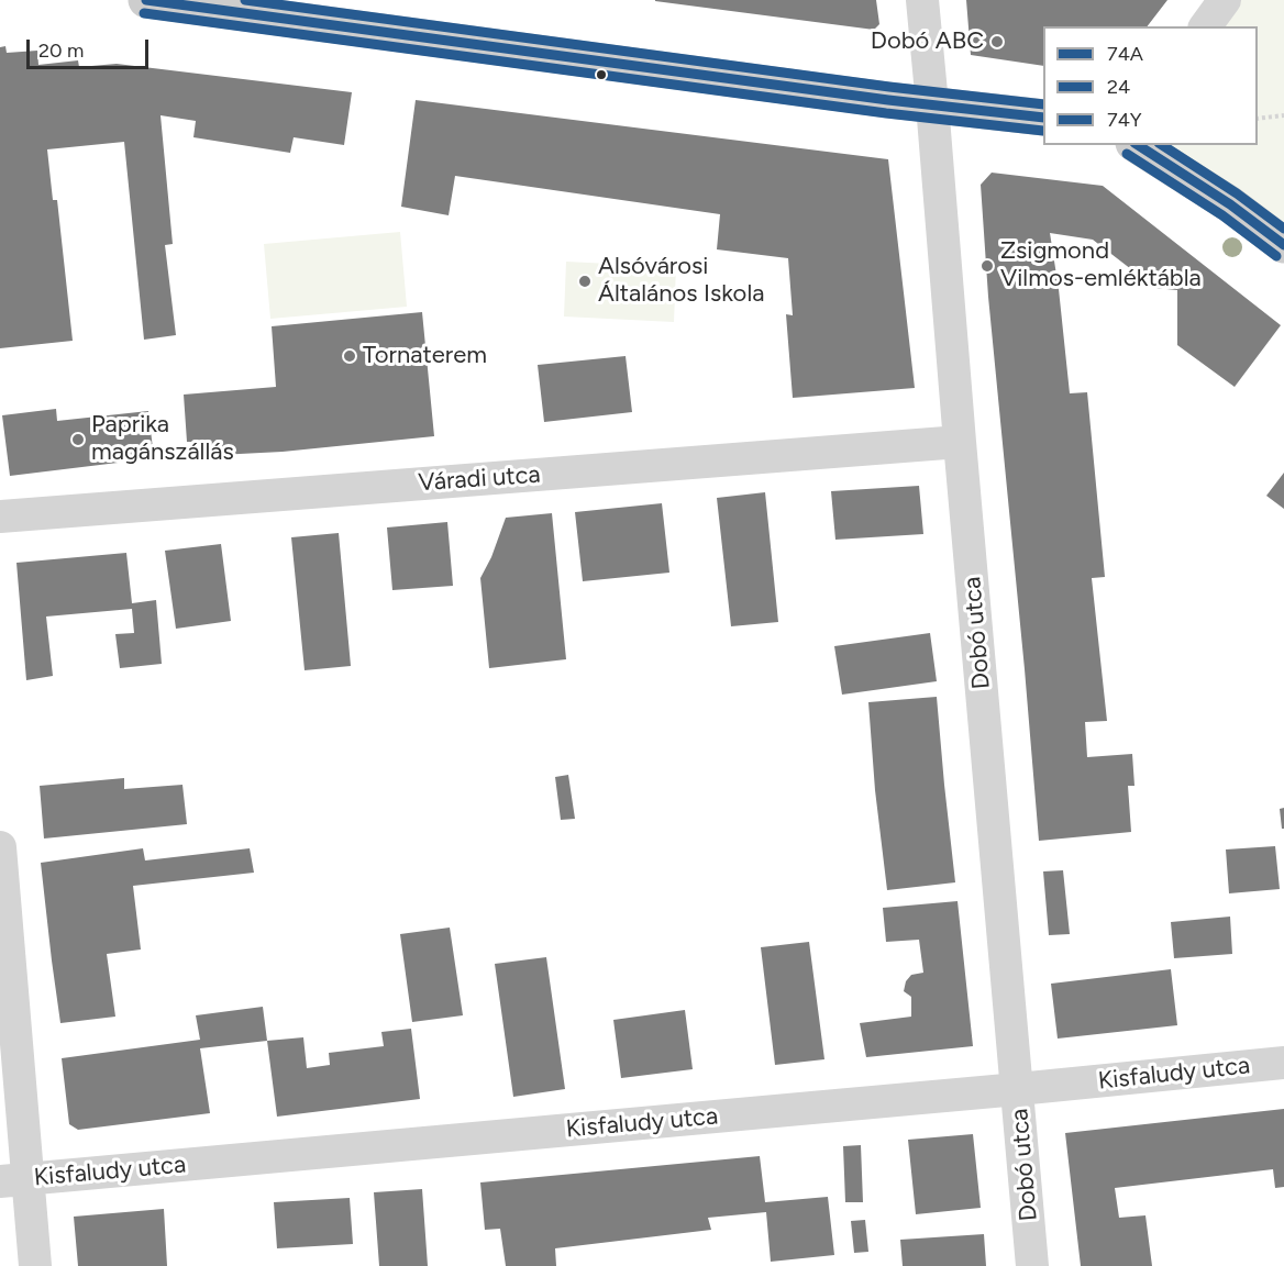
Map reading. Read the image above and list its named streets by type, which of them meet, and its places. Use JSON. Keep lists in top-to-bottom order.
{
  "streets": {
    "street": ["Váradi utca", "Dobó utca", "Kisfaludy utca"]
  },
  "crossings": [
    ["Váradi utca", "Dobó utca"],
    ["Dobó utca", "Kisfaludy utca"]
  ],
  "places": [
    "Dobó ABC",
    "Zsigmond Vilmos-emléktábla",
    "Alsóvárosi Általános Iskola",
    "Tornaterem",
    "Paprika magánszállás"
  ],
  "lines": ["transit line 74A", "transit line 74Y", "transit line 24"],
  "legend": ["74A", "24", "74Y"],
  "scale_bar": "20 m"
}
